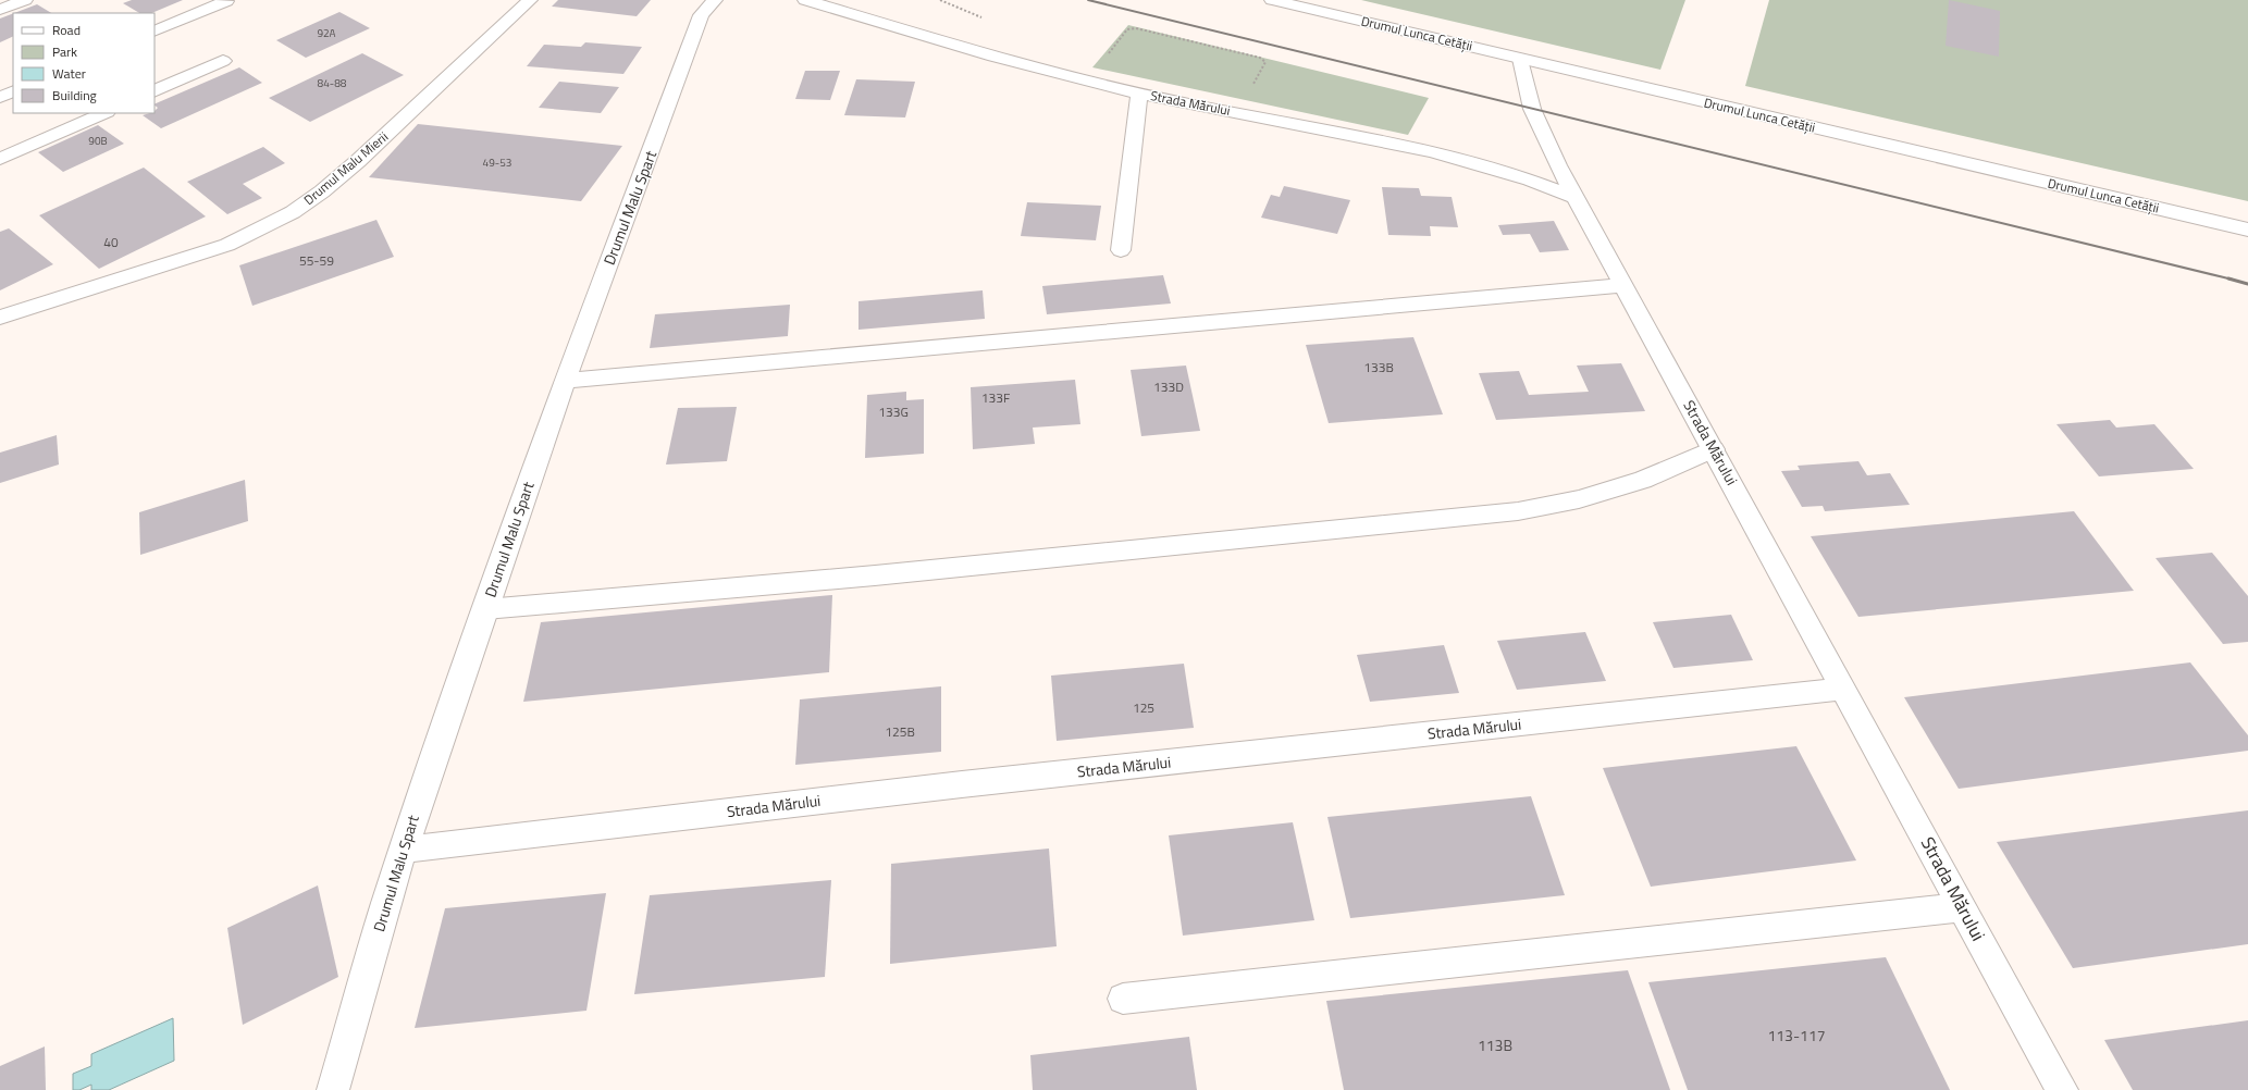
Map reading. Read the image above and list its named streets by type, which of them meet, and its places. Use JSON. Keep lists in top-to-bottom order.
{
  "streets": {
    "street": [
      "Drumul Lunca Cetății",
      "Strada Mărului",
      "Drumul Malu Mierii",
      "Drumul Malu Spart"
    ]
  },
  "crossings": [
    ["Drumul Lunca Cetății", "Strada Mărului"],
    ["Strada Mărului", "Drumul Malu Spart"]
  ],
  "house_numbers": [
    "92A",
    "84-88",
    "90B",
    "49-53",
    "40",
    "55-59",
    "133B",
    "133D",
    "133F",
    "133G",
    "125",
    "125B",
    "113-117",
    "113B"
  ],
  "legend": [
    "Road",
    "Park",
    "Water",
    "Building"
  ]
}
